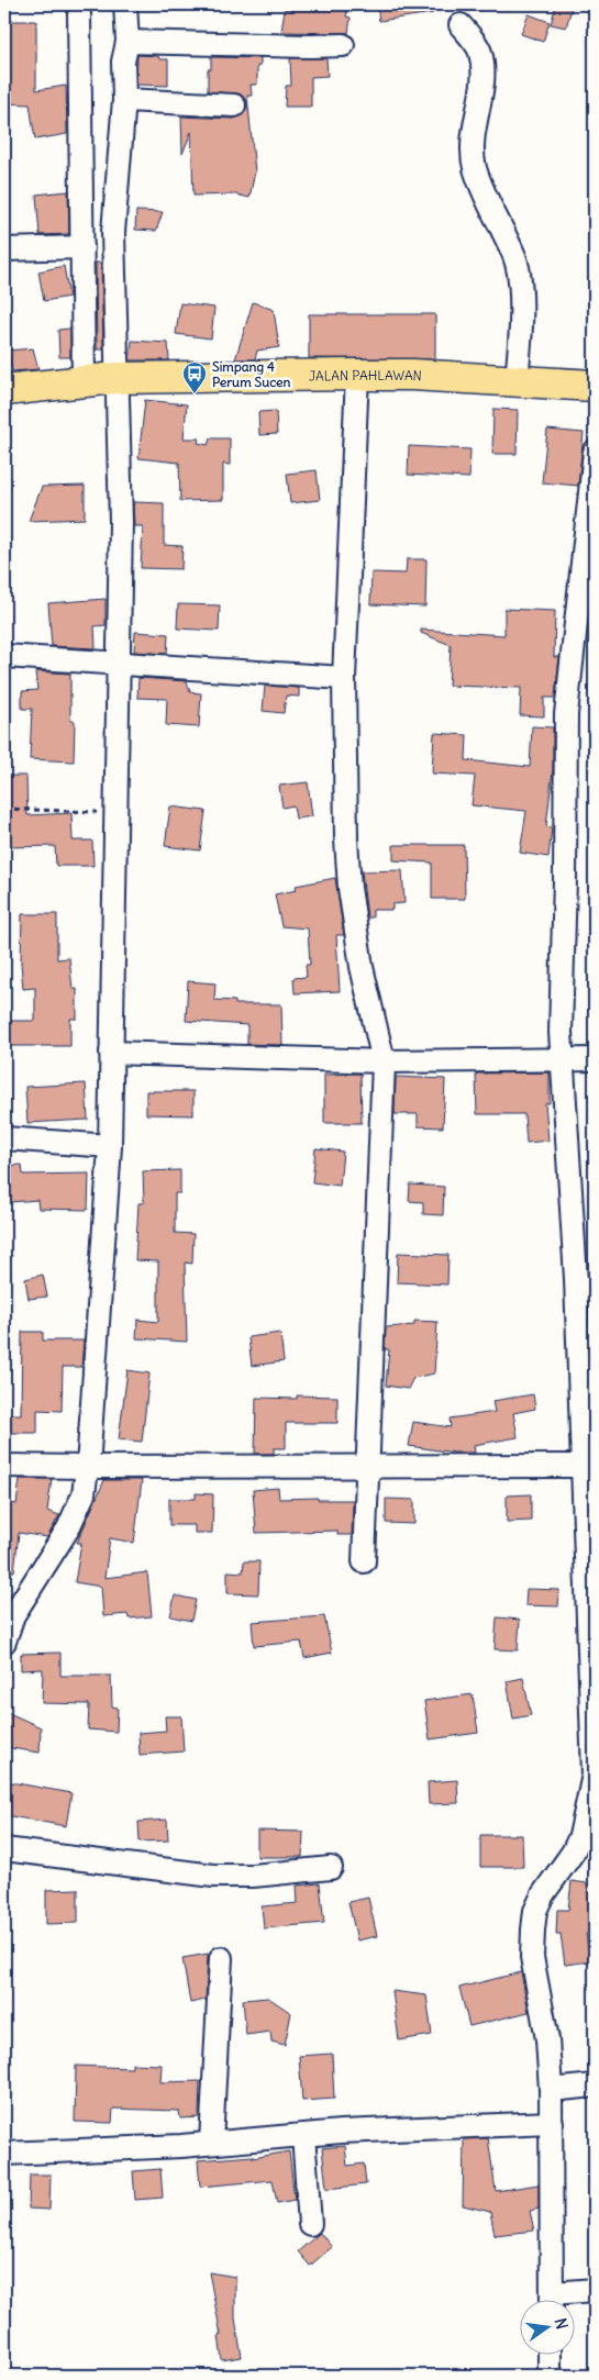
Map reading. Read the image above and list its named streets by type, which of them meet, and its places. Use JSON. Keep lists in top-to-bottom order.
{
  "streets": {
    "main road": ["JALAN PAHLAWAN"]
  },
  "places": {
    "bus stop": ["Simpang 4 Perum Sucen"]
  },
  "north": "right"
}
